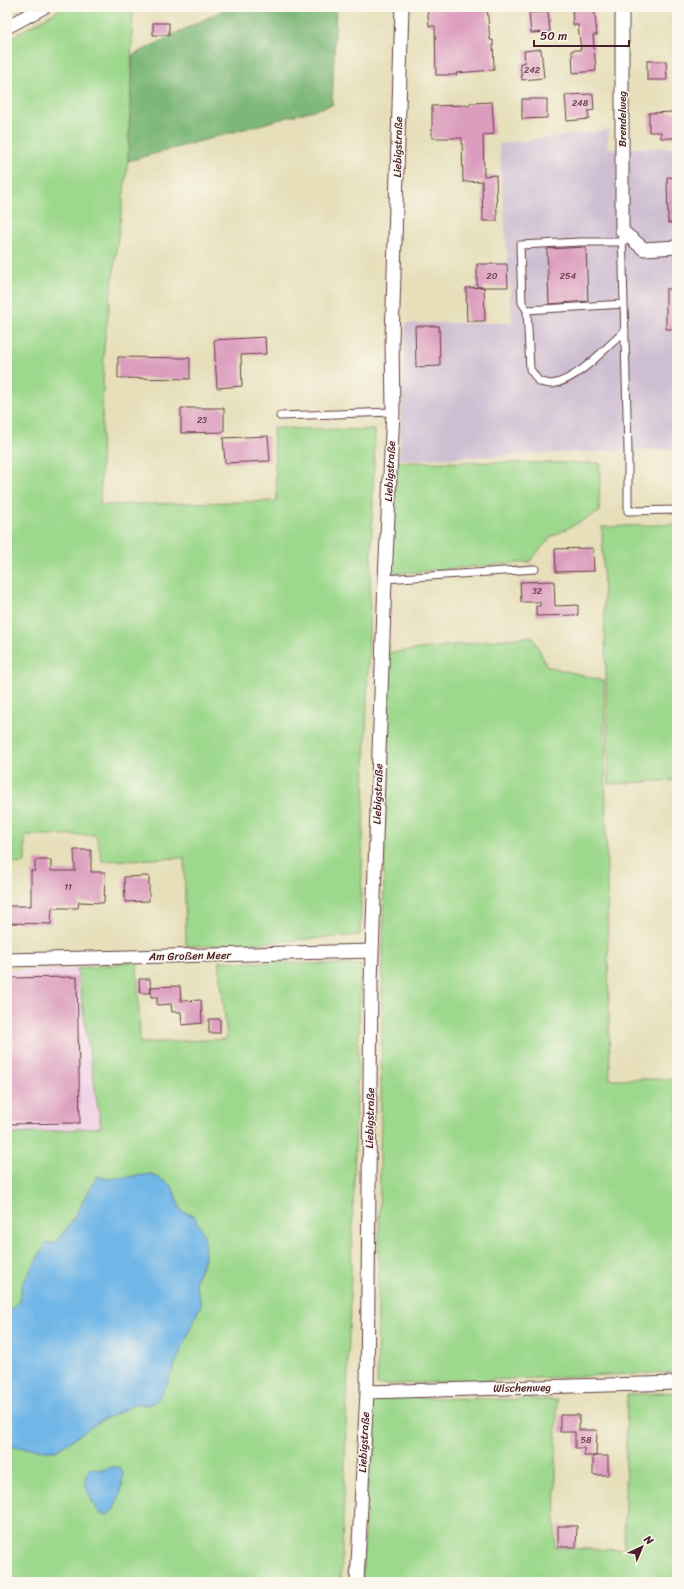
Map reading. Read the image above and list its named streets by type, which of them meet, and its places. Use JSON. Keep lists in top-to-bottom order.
{
  "streets": {
    "street": [
      "Brendelweg",
      "Liebigstraße",
      "Am Großen Meer",
      "Wischenweg"
    ]
  },
  "crossings": [
    ["Liebigstraße", "Am Großen Meer"],
    ["Liebigstraße", "Wischenweg"]
  ],
  "house_numbers": [
    "242",
    "248",
    "20",
    "254",
    "23",
    "32",
    "11",
    "58"
  ],
  "scale_bar": "50 m",
  "north": "top right"
}
